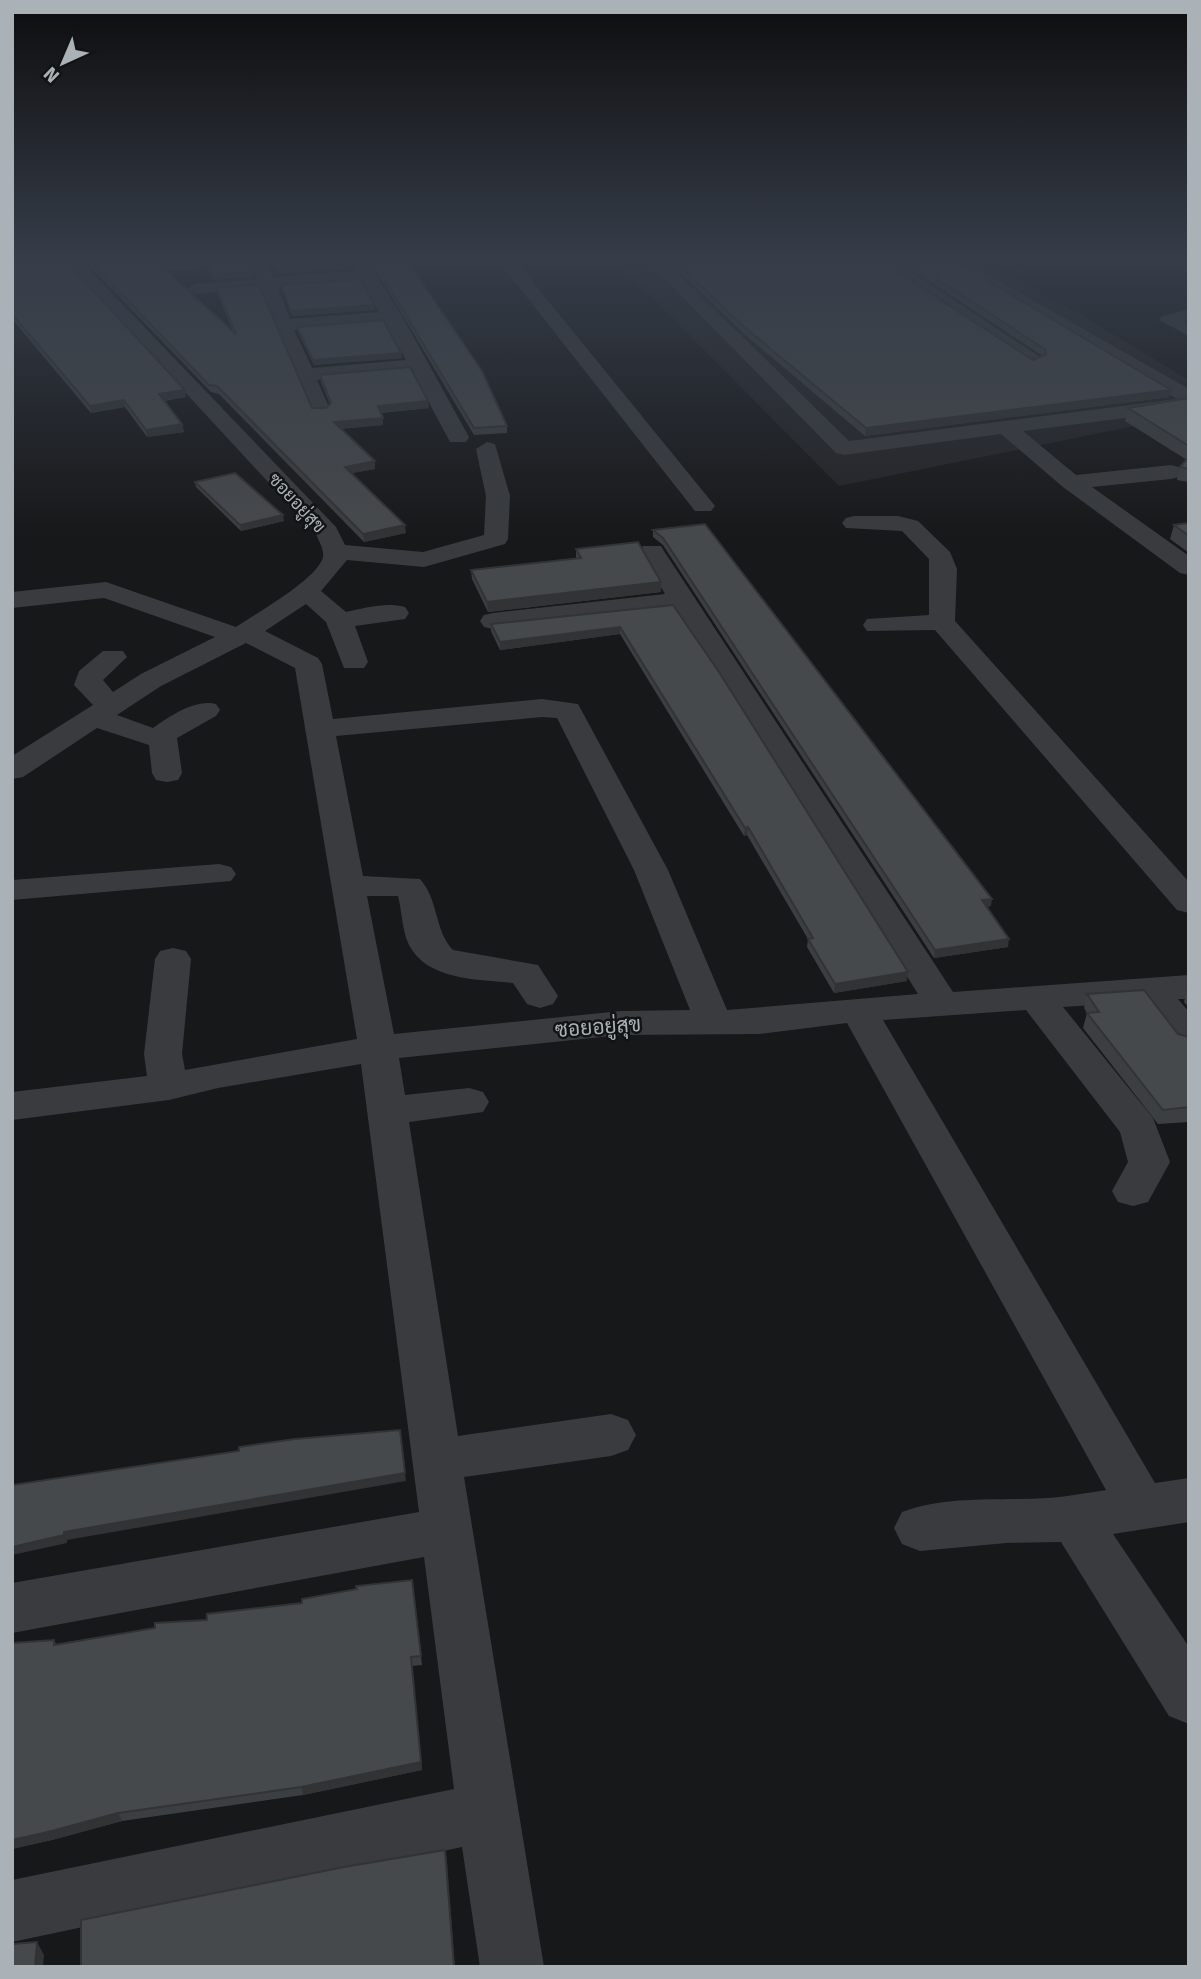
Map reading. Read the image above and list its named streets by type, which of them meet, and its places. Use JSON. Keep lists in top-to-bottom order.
{
  "streets": {
    "street": ["ซอยอยู่สุข"]
  },
  "north": "bottom left"
}
